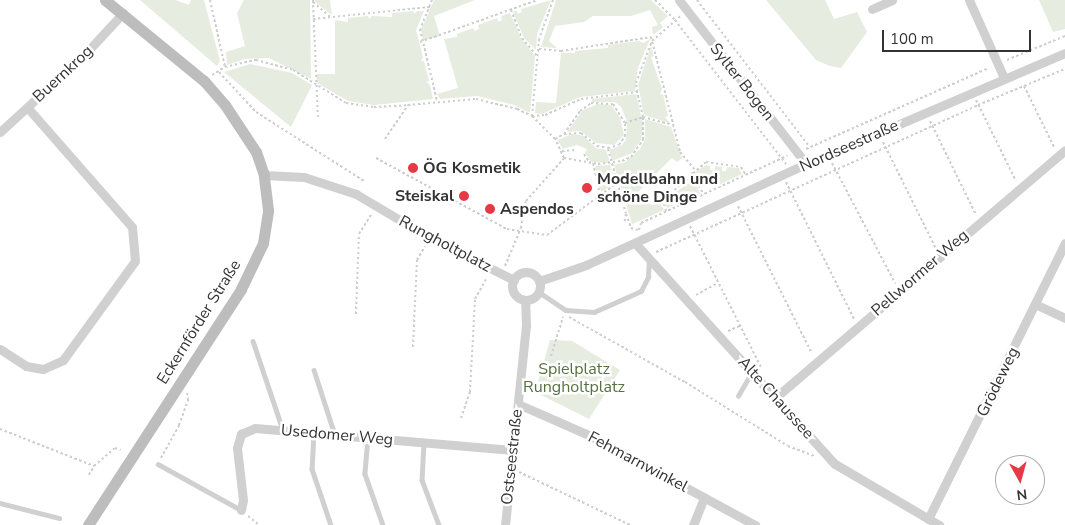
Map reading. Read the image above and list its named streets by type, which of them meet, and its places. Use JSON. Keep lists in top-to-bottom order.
{
  "streets": {
    "street": [
      "Buernkrog",
      "Sylter Bogen",
      "Nordseestraße",
      "Rungholtplatz",
      "Pellwormer Weg",
      "Eckernförder Straße",
      "Grödeweg",
      "Alte Chaussee",
      "Usedomer Weg",
      "Ostseestraße",
      "Fehmarnwinkel"
    ]
  },
  "crossings": [
    ["Buernkrog", "Eckernförder Straße"],
    ["Sylter Bogen", "Nordseestraße"],
    ["Nordseestraße", "Alte Chaussee"],
    ["Rungholtplatz", "Eckernförder Straße"],
    ["Rungholtplatz", "Ostseestraße"],
    ["Pellwormer Weg", "Alte Chaussee"],
    ["Grödeweg", "Alte Chaussee"],
    ["Usedomer Weg", "Ostseestraße"],
    ["Ostseestraße", "Fehmarnwinkel"]
  ],
  "parks": ["Spielplatz Rungholtplatz"],
  "places": [
    "ÖG Kosmetik",
    "Modellbahn und schöne Dinge",
    "Steiskal",
    "Aspendos"
  ],
  "scale_bar": "100 m",
  "north": "bottom"
}
